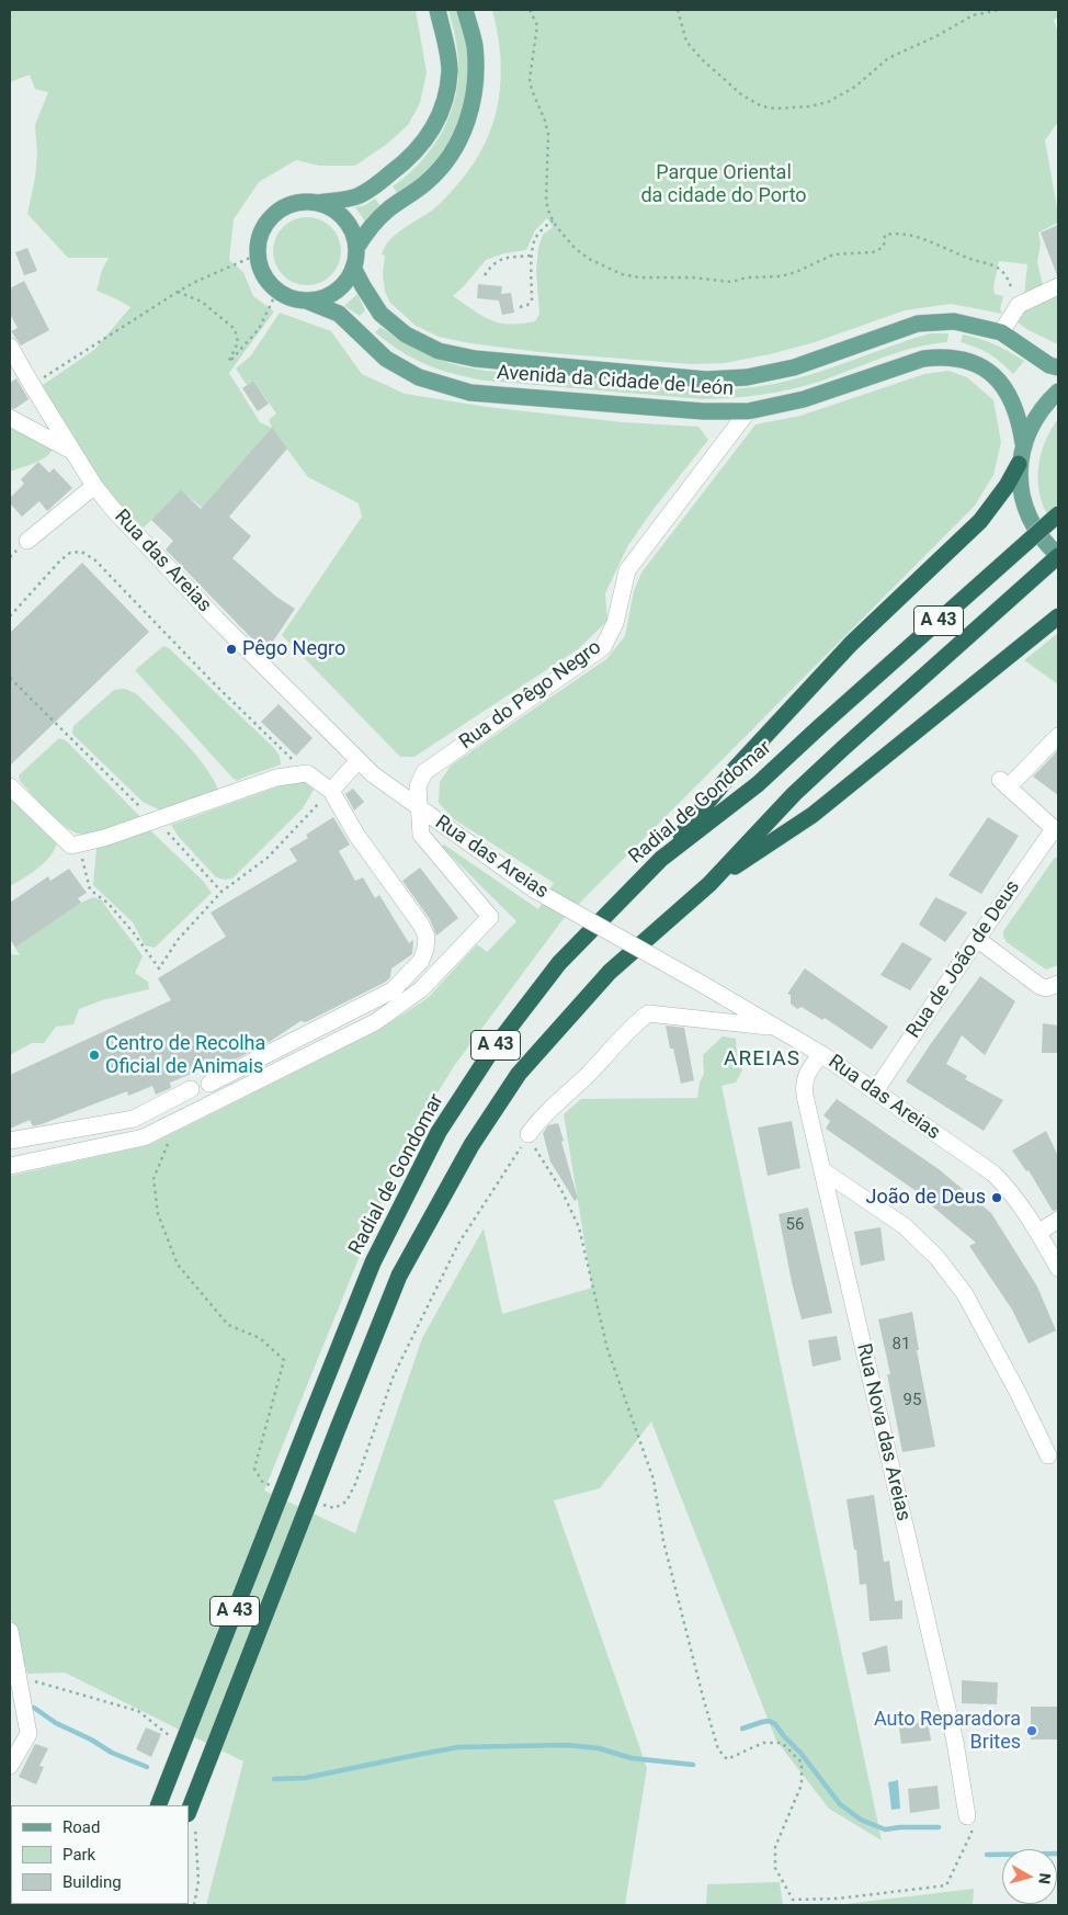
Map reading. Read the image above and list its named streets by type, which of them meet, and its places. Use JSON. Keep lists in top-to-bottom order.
{
  "streets": {
    "highway": ["A 43", "Radial de Gondomar"],
    "main road": ["Avenida da Cidade de León"],
    "street": [
      "Rua das Areias",
      "Rua do Pêgo Negro",
      "Rua de João de Deus",
      "Rua Nova das Areias"
    ]
  },
  "crossings": [
    ["Avenida da Cidade de León", "Rua do Pêgo Negro"],
    ["Rua das Areias", "Rua do Pêgo Negro"],
    ["Rua das Areias", "Rua de João de Deus"],
    ["Rua das Areias", "Rua Nova das Areias"]
  ],
  "districts": ["AREIAS"],
  "parks": ["Parque Oriental da cidade do Porto"],
  "places": [
    "Pêgo Negro",
    "Centro de Recolha Oficial de Animais",
    "João de Deus",
    "Auto Reparadora Brites"
  ],
  "house_numbers": ["56", "81", "95"],
  "legend": ["Road", "Park", "Building"],
  "north": "right"
}
